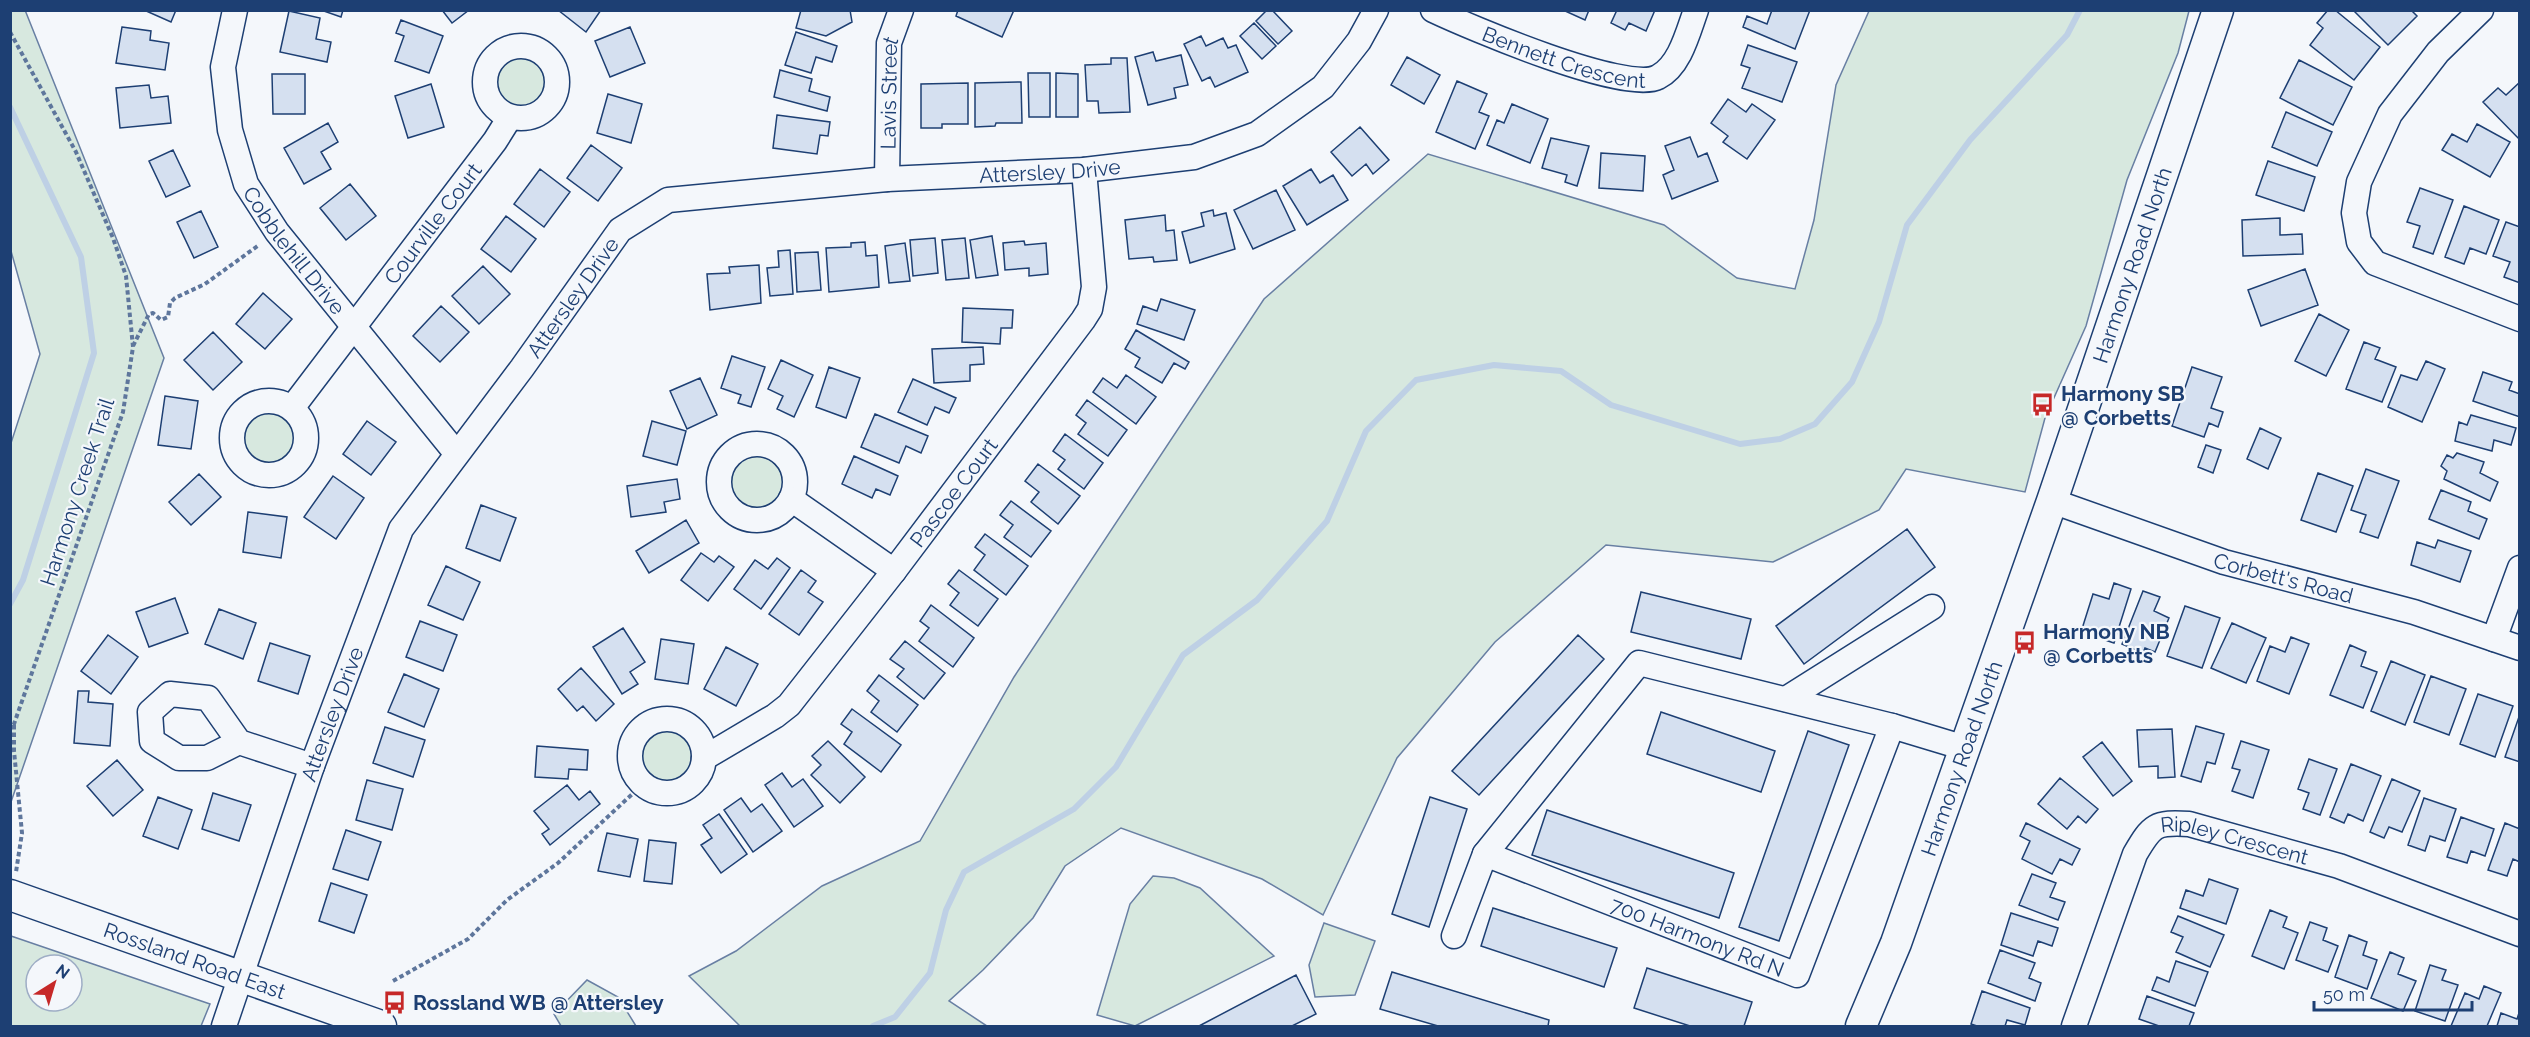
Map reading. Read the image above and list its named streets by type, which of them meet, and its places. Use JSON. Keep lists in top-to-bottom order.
{
  "streets": {
    "main road": ["Harmony Road North", "Rossland Road East"],
    "street": [
      "Bennett Crescent",
      "Lavis Street",
      "Attersley Drive",
      "Courville Court",
      "Cobblehill Drive",
      "Pascoe Court",
      "Corbett's Road",
      "Ripley Crescent",
      "700 Harmony Rd N"
    ],
    "path": ["Harmony Creek Trail"]
  },
  "crossings": [
    ["Lavis Street", "Attersley Drive"],
    ["Attersley Drive", "Cobblehill Drive"],
    ["Attersley Drive", "Pascoe Court"],
    ["Attersley Drive", "Rossland Road East"],
    ["Courville Court", "Cobblehill Drive"],
    ["Harmony Road North", "Corbett's Road"]
  ],
  "places": {
    "bus stop": ["Harmony SB @ Corbetts", "Harmony NB @ Corbetts", "Rossland WB @ Attersley"]
  },
  "scale_bar": "50 m",
  "north": "top right"
}
